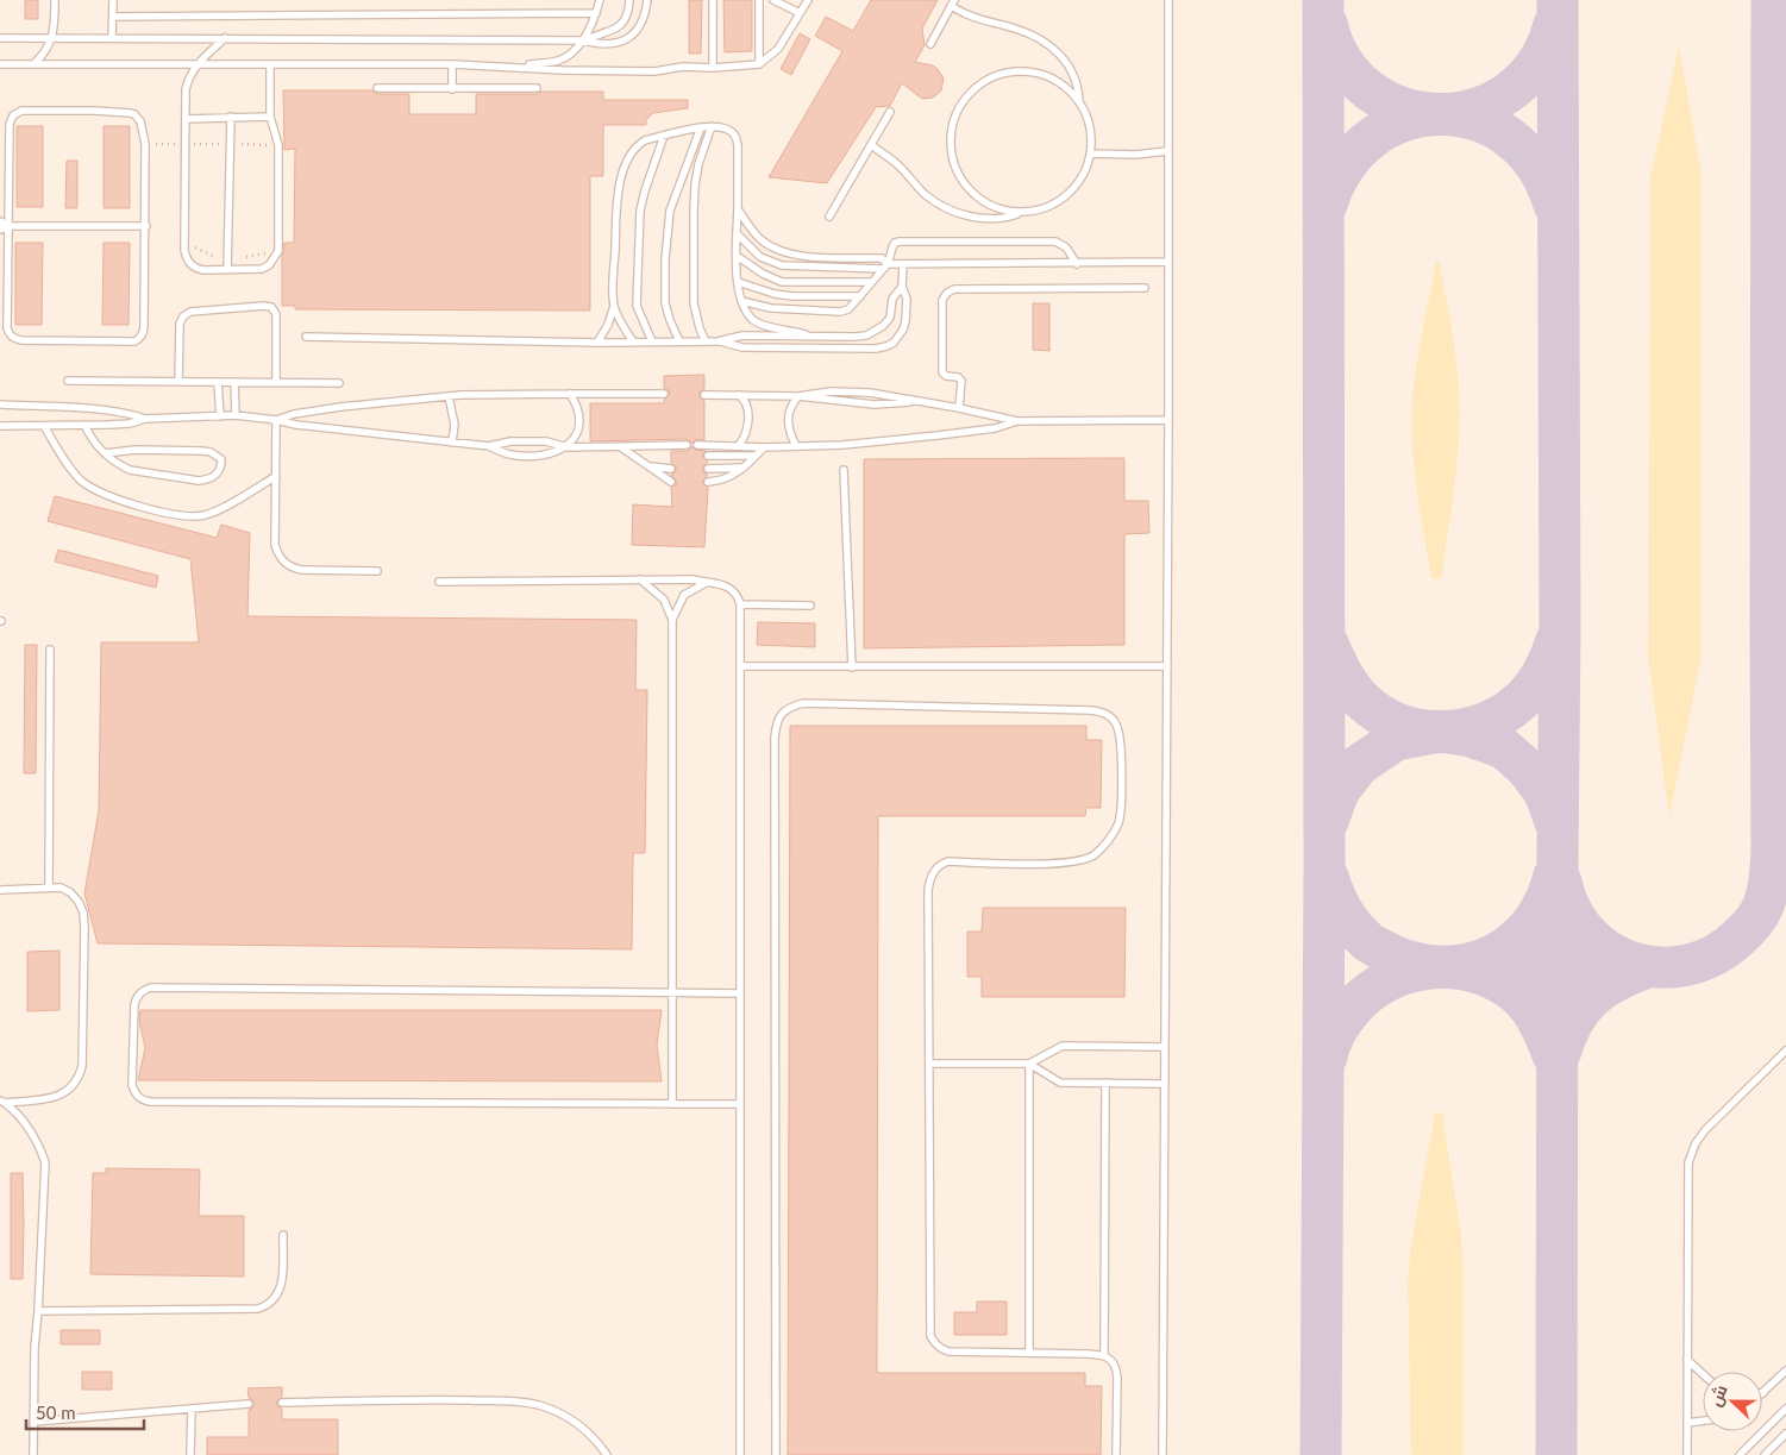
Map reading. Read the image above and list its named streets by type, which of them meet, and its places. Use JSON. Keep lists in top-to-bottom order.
{
  "scale_bar": "50 m",
  "north": "left"
}
